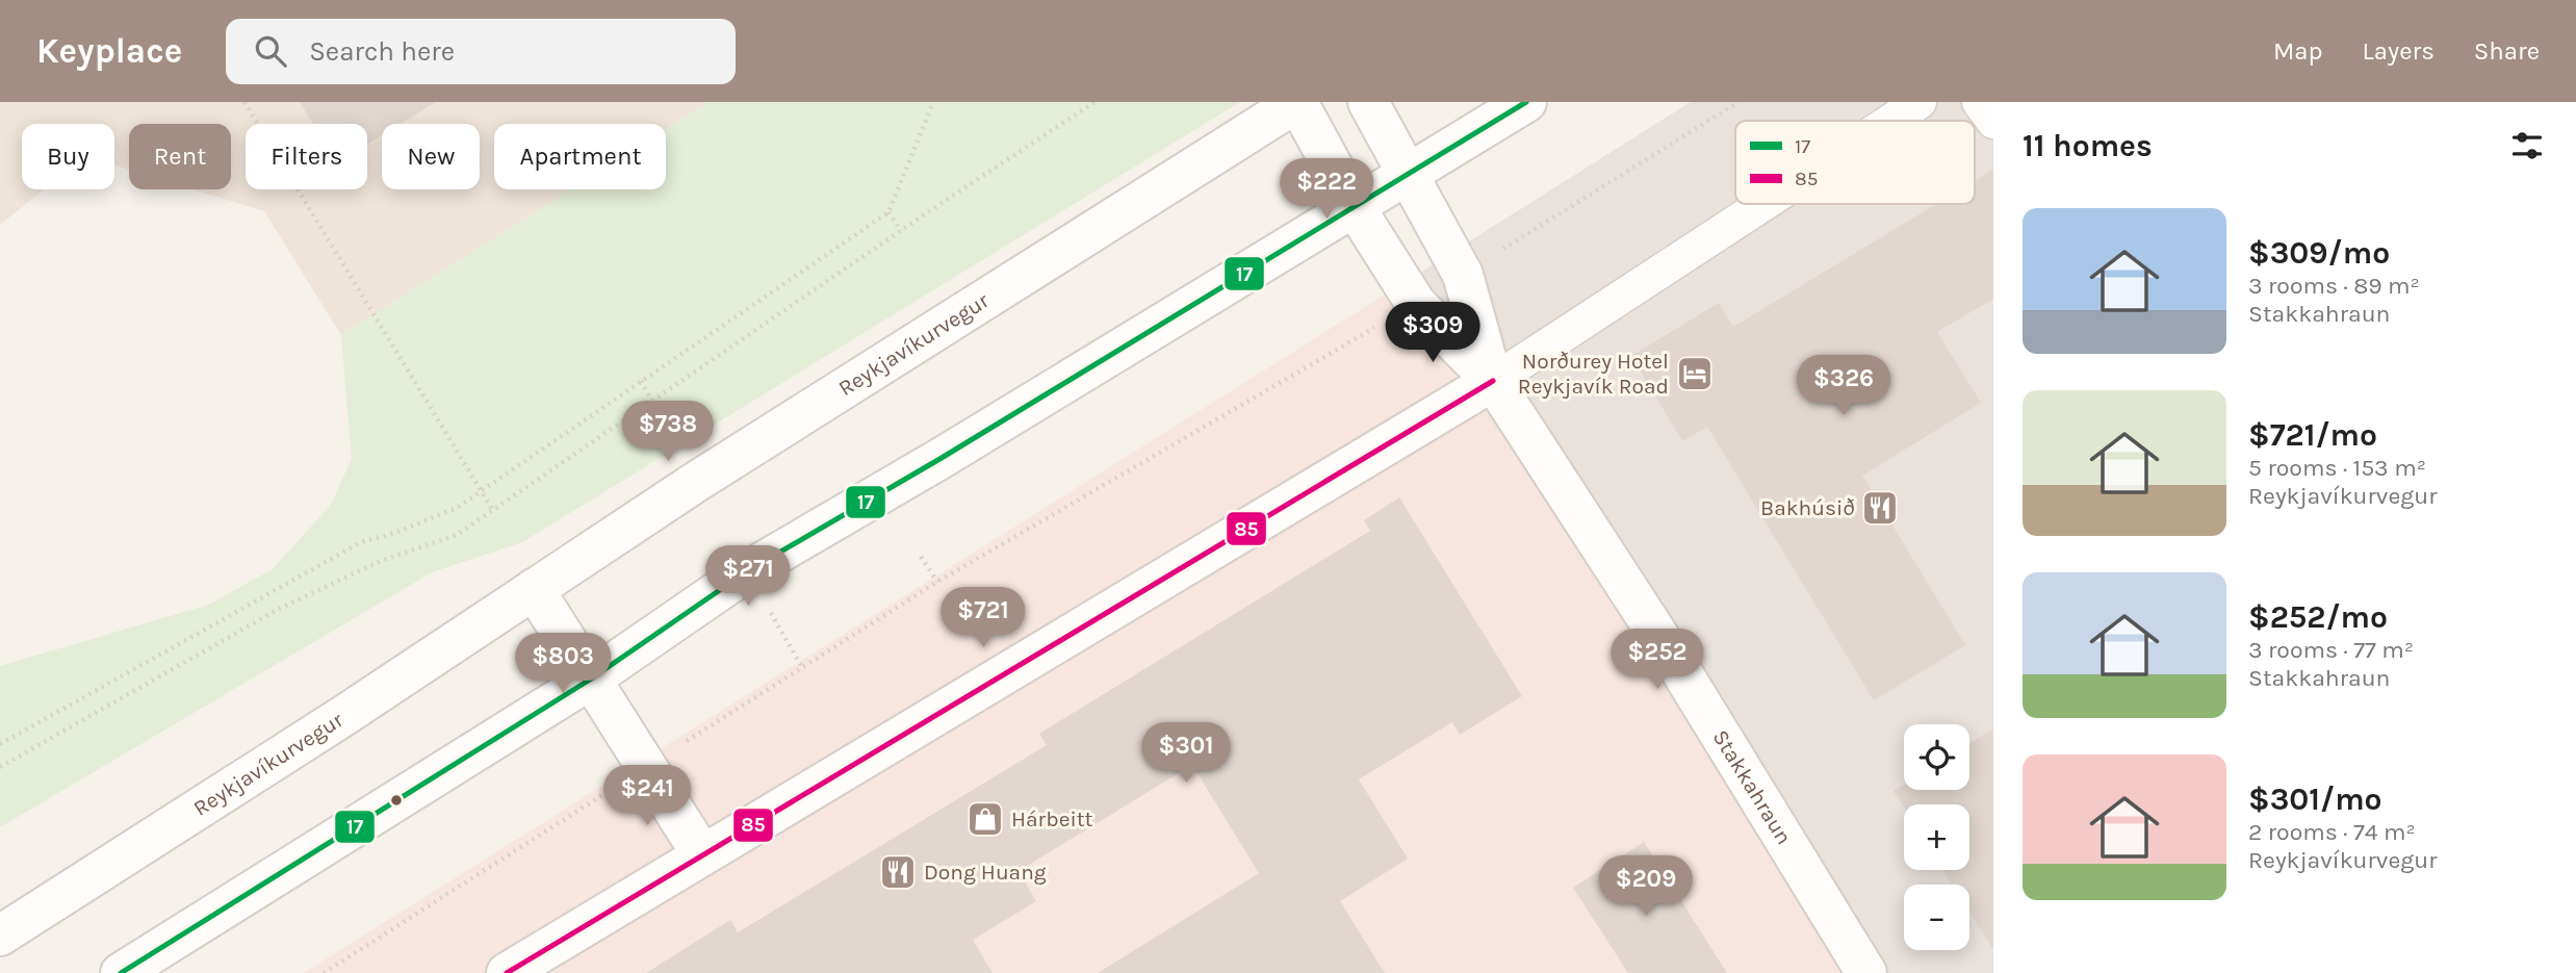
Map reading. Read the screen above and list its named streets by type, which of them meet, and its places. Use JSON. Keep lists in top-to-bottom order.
{
  "streets": {
    "main road": ["Reykjavíkurvegur", "Stakkahraun"]
  },
  "crossings": [
    ["Reykjavíkurvegur", "Stakkahraun"]
  ],
  "places": {
    "hotel": ["Norðurey Hotel Reykjavík Road"],
    "restaurant": ["Bakhúsið", "Dong Huang"],
    "shop": ["Hárbeitt"]
  },
  "lines": ["transit line 17", "transit line 85"],
  "legend": ["17", "85"],
  "page": {
    "header": "Keyplace",
    "search": "Search here",
    "nav": ["Map", "Layers", "Share"],
    "heading": "11 homes",
    "chip": [
      "Buy",
      "Rent",
      "Filters",
      "New",
      "Apartment"
    ],
    "price": [
      "$222",
      "$309",
      "$326",
      "$738",
      "$271",
      "$721",
      "$252",
      "$803",
      "$301",
      "$241",
      "$209"
    ],
    "list": [
      {
        "name": "$309/mo",
        "note": "3 rooms · 89 m² · Stakkahraun"
      },
      {
        "name": "$721/mo",
        "note": "5 rooms · 153 m² · Reykjavíkurvegur"
      },
      {
        "name": "$252/mo",
        "note": "3 rooms · 77 m² · Stakkahraun"
      },
      {
        "name": "$301/mo",
        "note": "2 rooms · 74 m² · Reykjavíkurvegur"
      }
    ],
    "map_buttons": ["+", "−"]
  }
}
